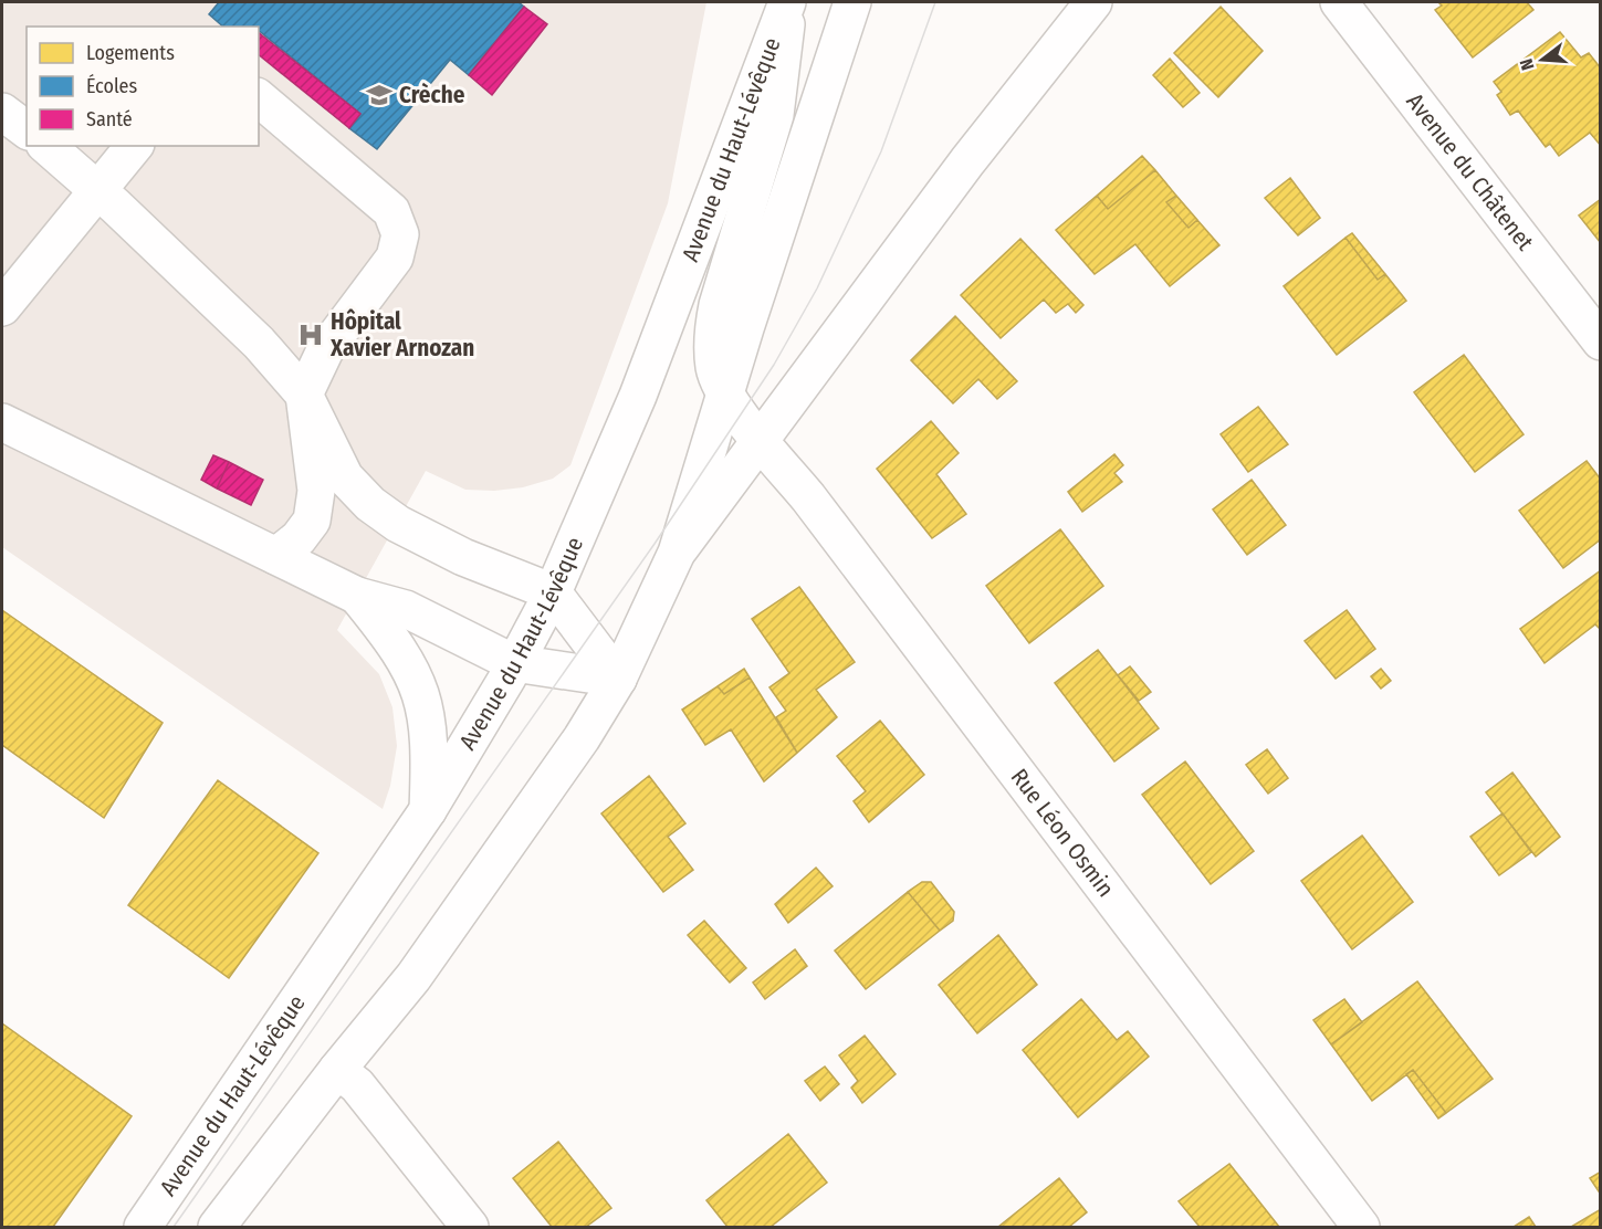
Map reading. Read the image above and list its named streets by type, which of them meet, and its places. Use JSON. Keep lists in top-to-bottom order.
{
  "streets": {
    "main road": ["Avenue du Haut-Lévêque", "Avenue du Châtenet", "Rue Léon Osmin"]
  },
  "crossings": [
    ["Avenue du Haut-Lévêque", "Rue Léon Osmin"]
  ],
  "places": {
    "school or university": ["Crèche"],
    "hospital": ["Hôpital Xavier Arnozan"]
  },
  "legend": ["Logements", "Écoles", "Santé"],
  "north": "left"
}
